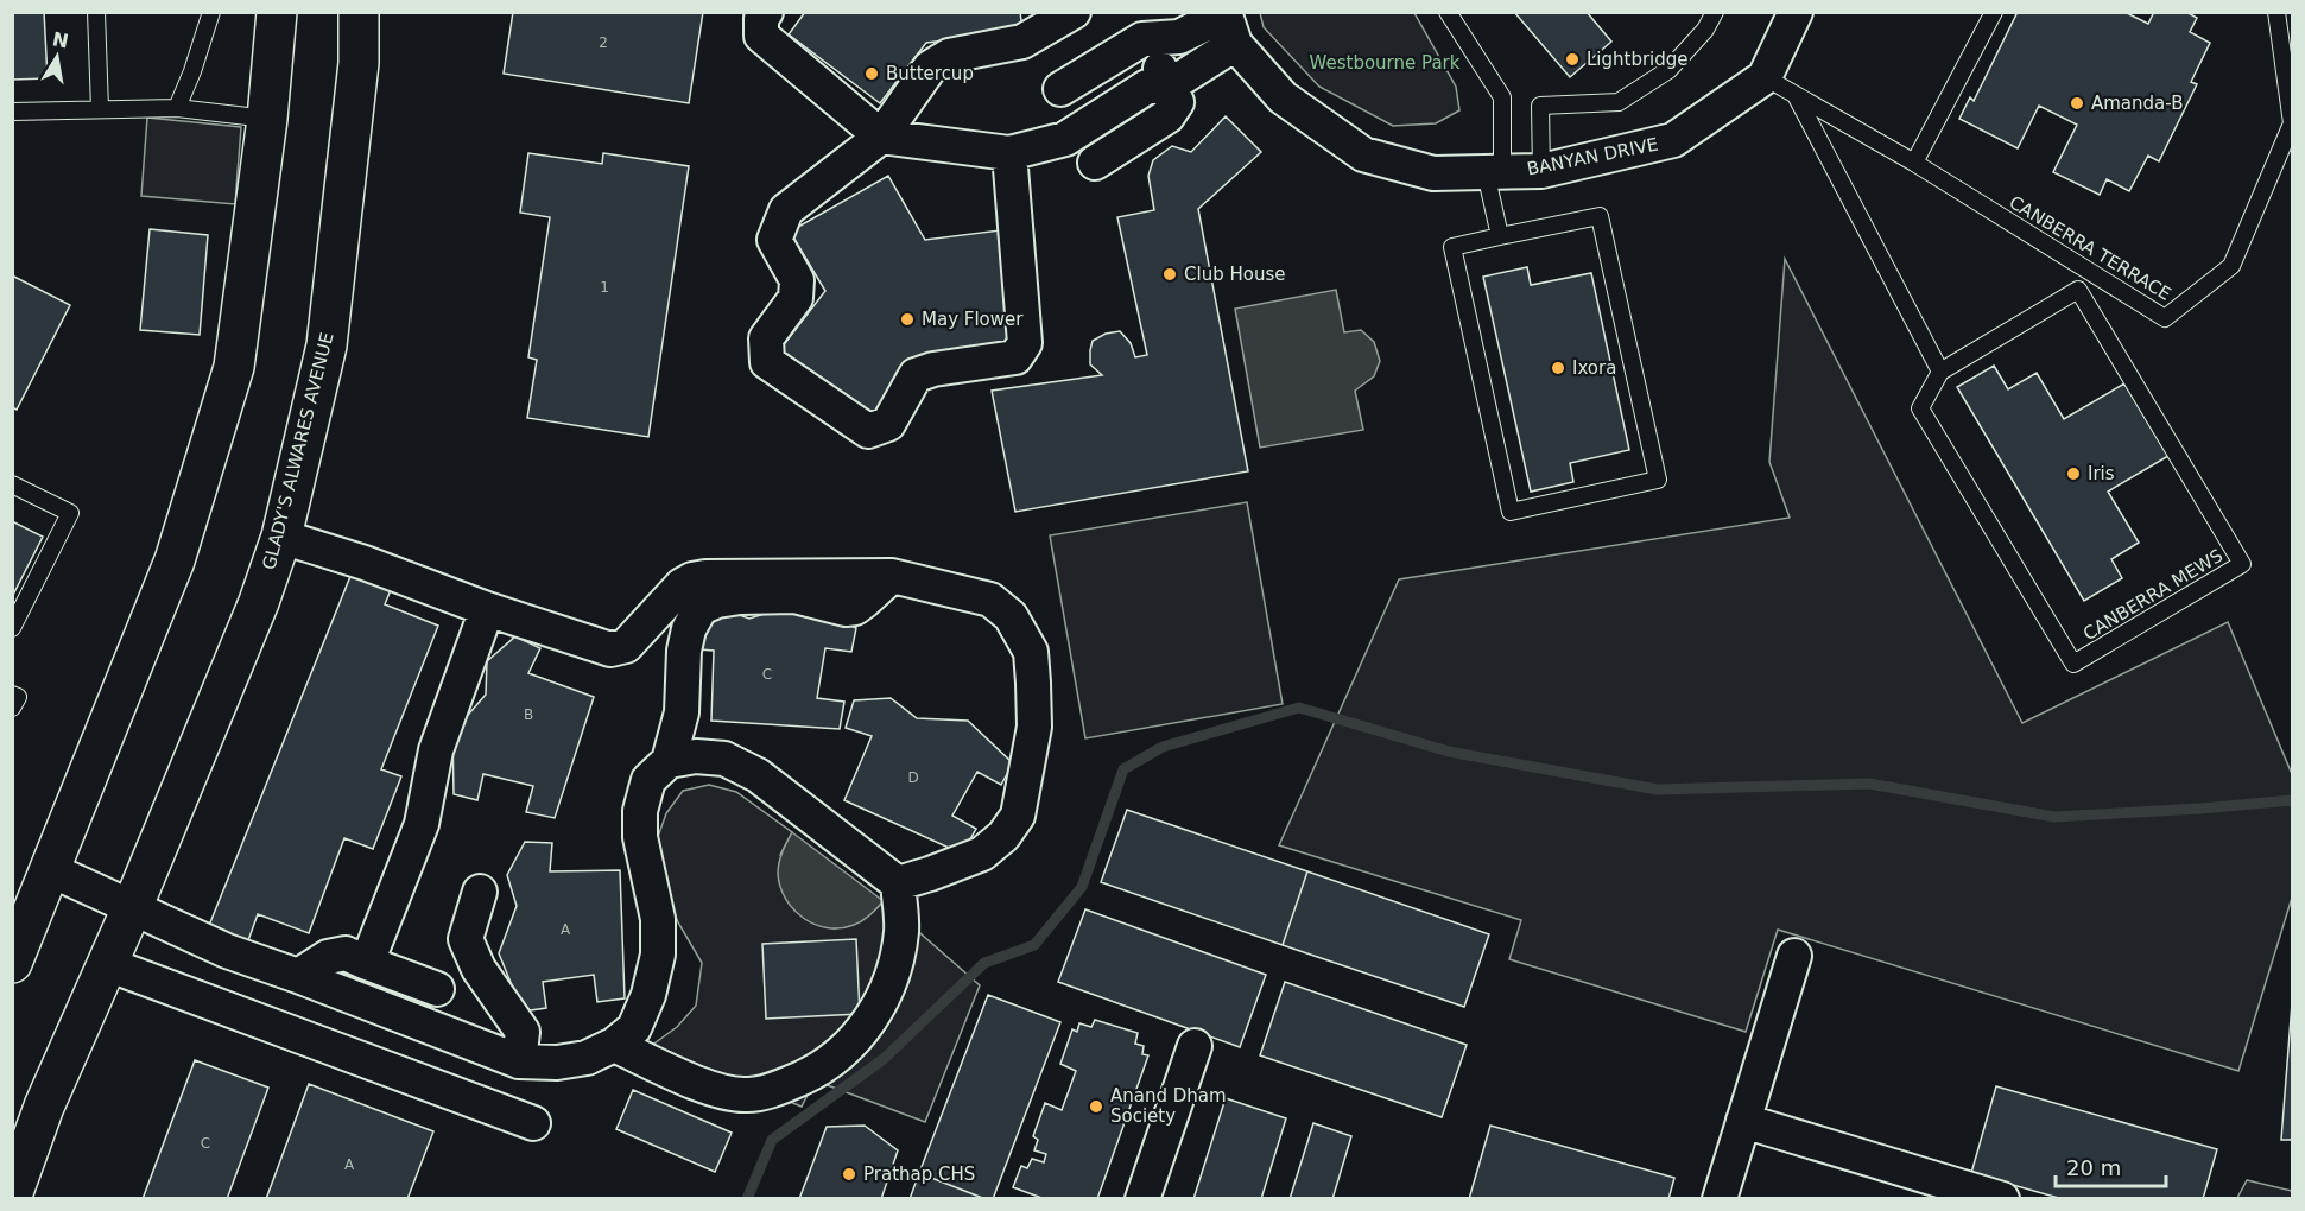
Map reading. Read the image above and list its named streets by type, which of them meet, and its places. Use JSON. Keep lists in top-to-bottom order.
{
  "streets": {
    "main road": ["GLADY'S ALWARES AVENUE"],
    "street": ["BANYAN DRIVE"],
    "lane": ["CANBERRA TERRACE", "CANBERRA MEWS"]
  },
  "crossings": [
    ["BANYAN DRIVE", "CANBERRA TERRACE"]
  ],
  "parks": ["Westbourne Park"],
  "places": [
    "Lightbridge",
    "Buttercup",
    "Amanda-B",
    "Club House",
    "May Flower",
    "Ixora",
    "Iris",
    "Anand Dham Society",
    "Prathap CHS"
  ],
  "house_numbers": [
    "2",
    "1",
    "C",
    "B",
    "D",
    "A",
    "C",
    "A"
  ],
  "scale_bar": "20 m",
  "north": "top"
}
